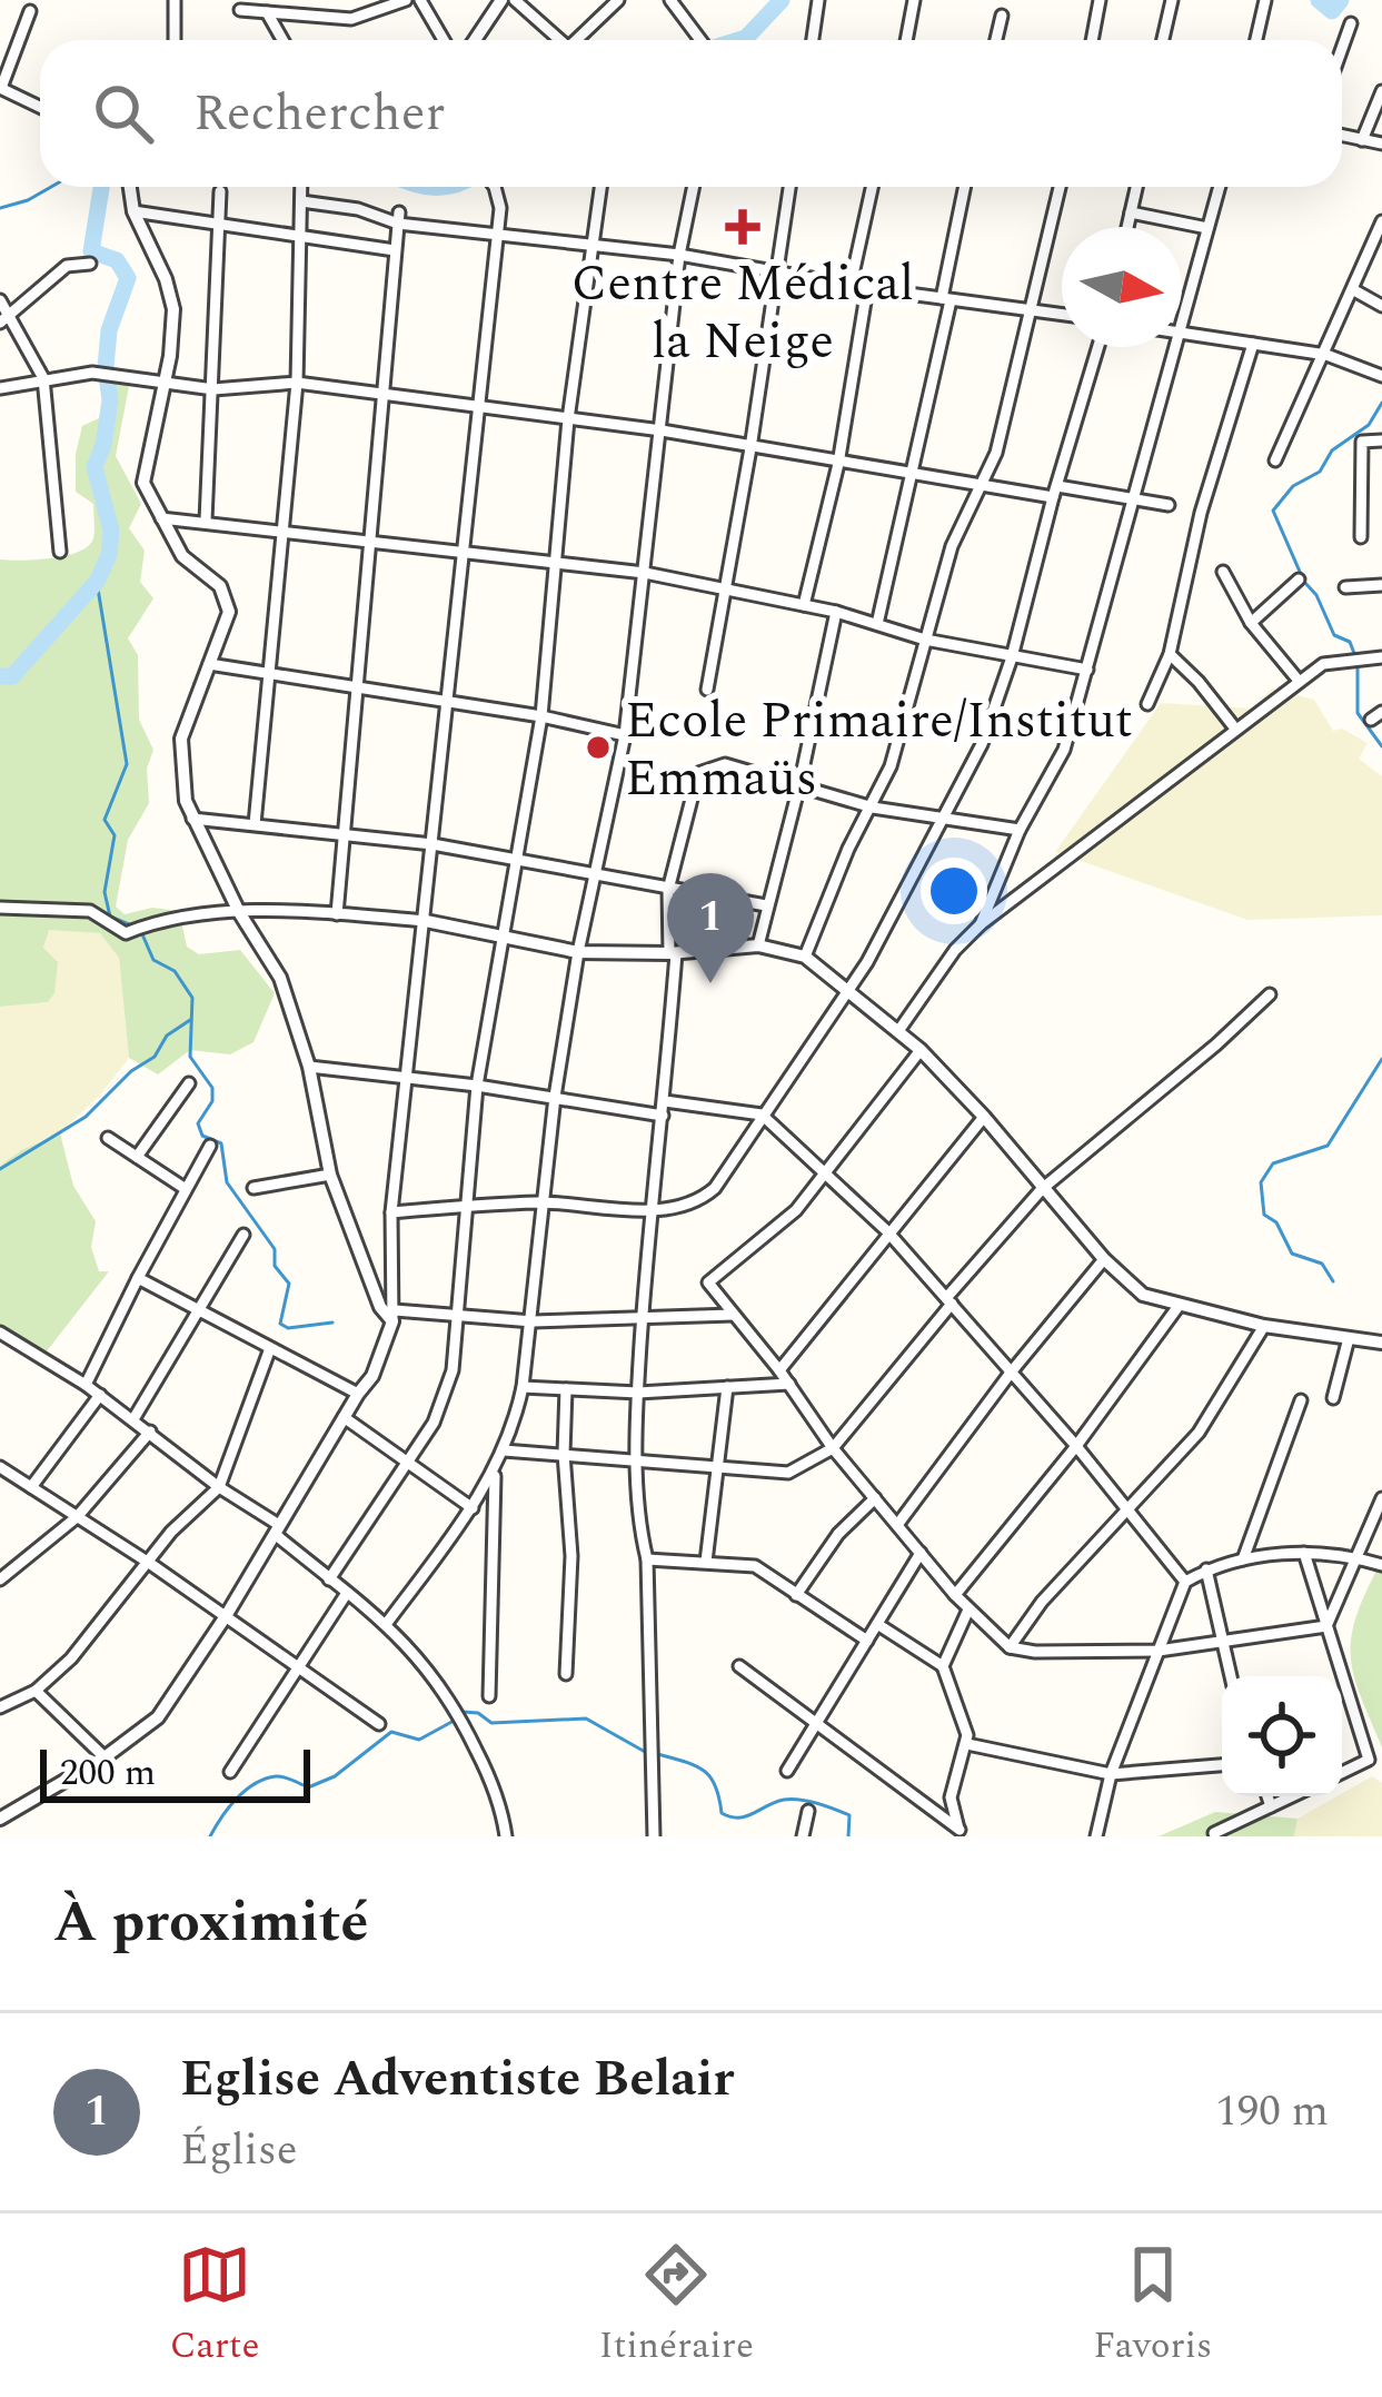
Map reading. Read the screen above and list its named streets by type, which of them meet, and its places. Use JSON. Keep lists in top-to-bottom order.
{
  "places": {
    "health": ["Centre Médical la Neige"],
    "other": ["Ecole Primaire/Institut Emmaüs"]
  },
  "scale_bar": "200 m",
  "north": "right",
  "page": {
    "search": "Rechercher",
    "pins": "1",
    "scale": "200 m",
    "heading": "À proximité",
    "list": [
      {
        "mark": "1",
        "name": "Eglise Adventiste Belair",
        "note": "Église",
        "value": "190 m"
      }
    ],
    "nav": ["Carte", "Itinéraire", "Favoris"]
  }
}
